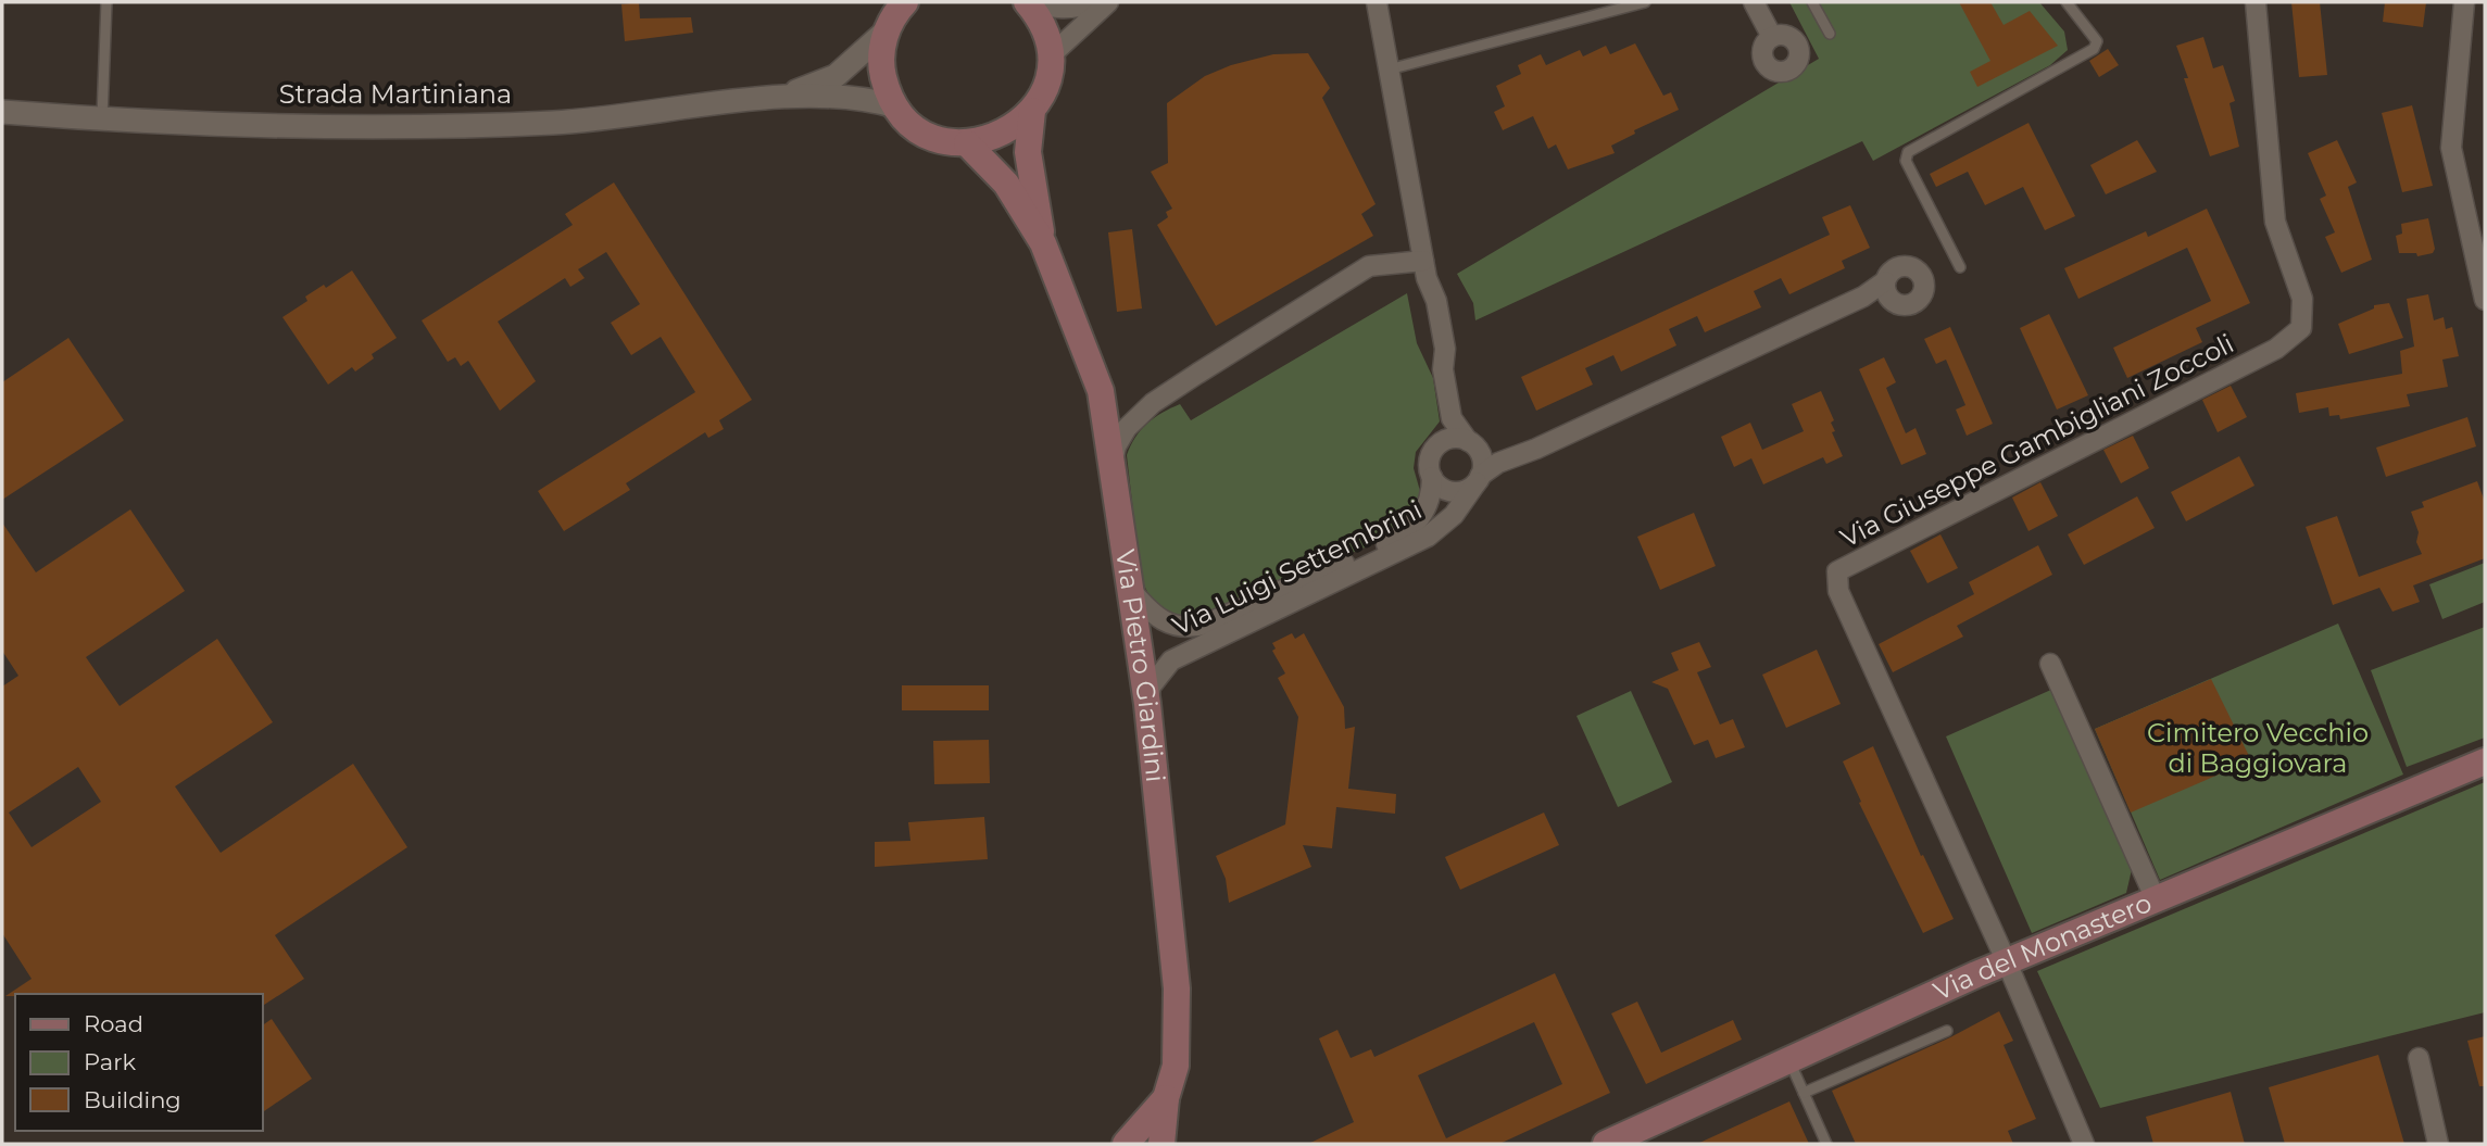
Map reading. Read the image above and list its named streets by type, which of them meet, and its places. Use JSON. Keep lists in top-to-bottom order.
{
  "streets": {
    "main road": ["Via Pietro Giardini", "Via del Monastero"],
    "street": ["Strada Martiniana", "Via Giuseppe Gambigliani Zoccoli", "Via Luigi Settembrini"]
  },
  "crossings": [
    ["Strada Martiniana", "Via Pietro Giardini"],
    ["Via Giuseppe Gambigliani Zoccoli", "Via del Monastero"],
    ["Via Luigi Settembrini", "Via Pietro Giardini"]
  ],
  "parks": ["Cimitero Vecchio di Baggiovara"],
  "legend": ["Road", "Park", "Building"]
}
